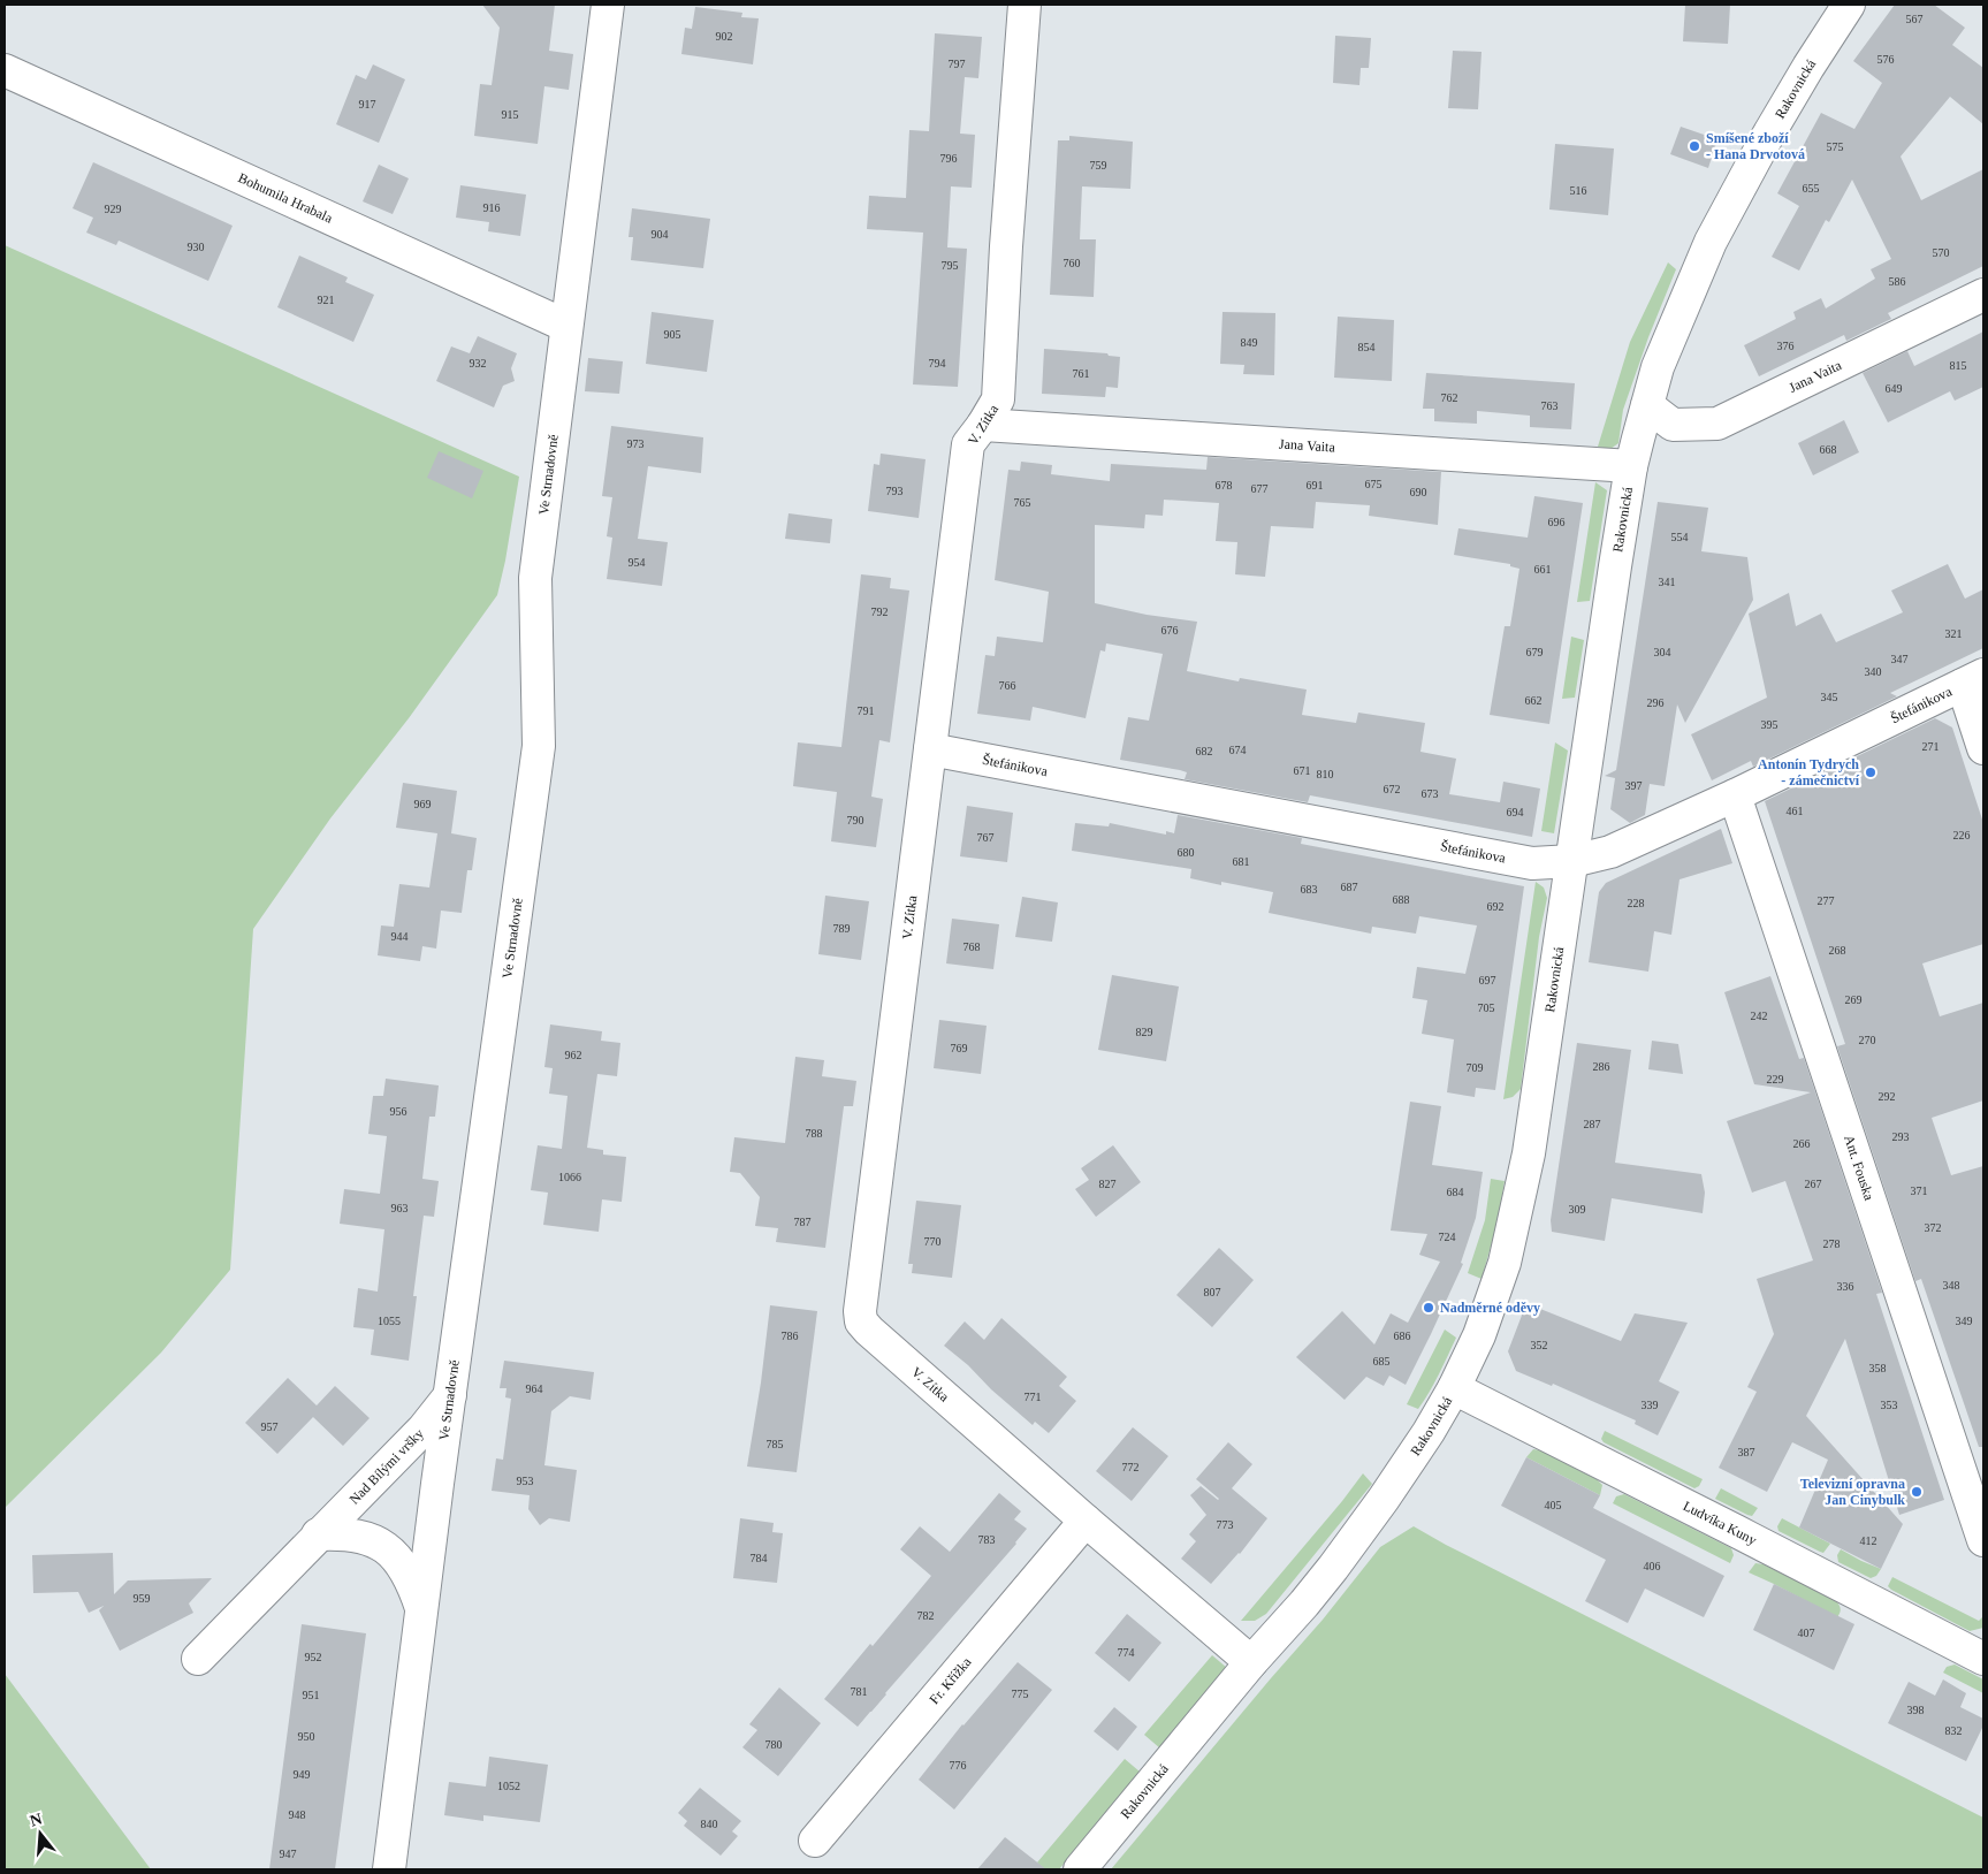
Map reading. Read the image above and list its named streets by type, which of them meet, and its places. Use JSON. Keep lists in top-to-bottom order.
{
  "streets": {
    "street": [
      "Rakovnická",
      "Bohumila Hrabala",
      "Jana Vaita",
      "V. Zítka",
      "Ve Strnadovně",
      "Štefánikova",
      "Ant. Fouska",
      "Nad Bílými vršky",
      "Ludvíka Kuny",
      "Fr. Křížka"
    ]
  },
  "crossings": [
    ["Rakovnická", "Jana Vaita"],
    ["Rakovnická", "V. Zítka"],
    ["Rakovnická", "Štefánikova"],
    ["Rakovnická", "Ludvíka Kuny"],
    ["Bohumila Hrabala", "Ve Strnadovně"],
    ["Jana Vaita", "V. Zítka"],
    ["V. Zítka", "Štefánikova"],
    ["V. Zítka", "Fr. Křížka"],
    ["Ve Strnadovně", "Nad Bílými vršky"],
    ["Štefánikova", "Ant. Fouska"]
  ],
  "places": [
    "Smíšené zboží - Hana Drvotová",
    "Antonín Tydrych - zámečnictví",
    "Nadměrné oděvy",
    "Televizní opravna Jan Cinybulk"
  ],
  "house_numbers": [
    "567",
    "902",
    "576",
    "797",
    "917",
    "915",
    "575",
    "796",
    "759",
    "655",
    "516",
    "916",
    "929",
    "904",
    "930",
    "570",
    "760",
    "795",
    "586",
    "921",
    "905",
    "849",
    "376",
    "854",
    "932",
    "794",
    "815",
    "761",
    "649",
    "762",
    "763",
    "973",
    "668",
    "675",
    "678",
    "691",
    "677",
    "793",
    "690",
    "765",
    "696",
    "554",
    "954",
    "661",
    "341",
    "792",
    "676",
    "321",
    "679",
    "304",
    "347",
    "340",
    "766",
    "345",
    "662",
    "296",
    "791",
    "395",
    "271",
    "674",
    "682",
    "671",
    "810",
    "397",
    "672",
    "673",
    "969",
    "461",
    "694",
    "790",
    "226",
    "767",
    "680",
    "681",
    "687",
    "683",
    "688",
    "277",
    "228",
    "692",
    "789",
    "944",
    "768",
    "268",
    "697",
    "269",
    "705",
    "242",
    "829",
    "270",
    "769",
    "962",
    "286",
    "709",
    "229",
    "292",
    "956",
    "287",
    "788",
    "293",
    "266",
    "1066",
    "827",
    "267",
    "371",
    "684",
    "963",
    "309",
    "787",
    "372",
    "724",
    "770",
    "278",
    "348",
    "336",
    "807",
    "1055",
    "349",
    "786",
    "686",
    "352",
    "685",
    "358",
    "964",
    "771",
    "339",
    "353",
    "957",
    "785",
    "387",
    "772",
    "953",
    "405",
    "773",
    "783",
    "412",
    "784",
    "406",
    "959",
    "782",
    "407",
    "774",
    "952",
    "781",
    "775",
    "951",
    "398",
    "832",
    "950",
    "780",
    "776",
    "949",
    "1052",
    "948",
    "840",
    "947"
  ],
  "north": "top"
}
